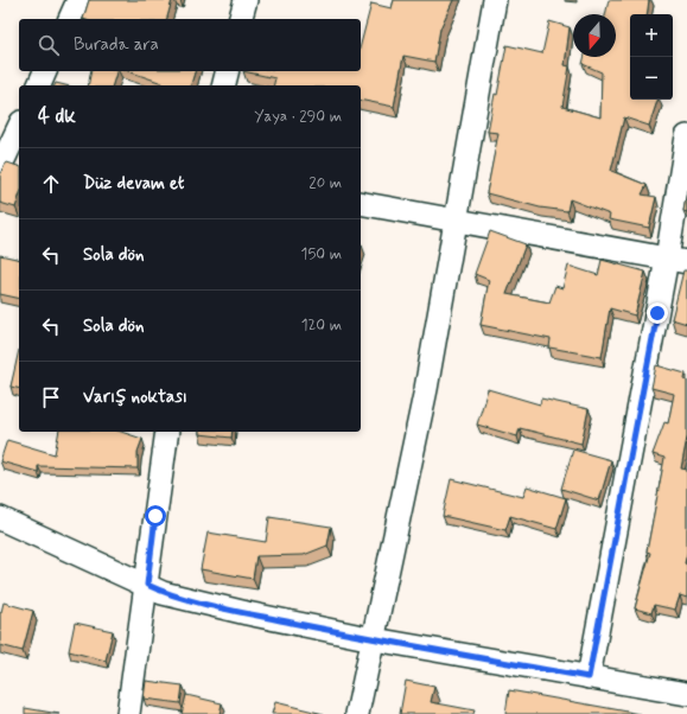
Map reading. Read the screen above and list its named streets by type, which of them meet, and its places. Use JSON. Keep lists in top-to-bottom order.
{
  "north": "bottom",
  "page": {
    "map_buttons": ["+", "−"],
    "search": "Burada ara",
    "heading": ["4 dk", "Yaya · 290 m"],
    "list": [
      ["Düz devam et", "20 m"],
      ["Sola dön", "150 m"],
      ["Sola dön", "120 m"],
      "Varış noktası"
    ]
  }
}
